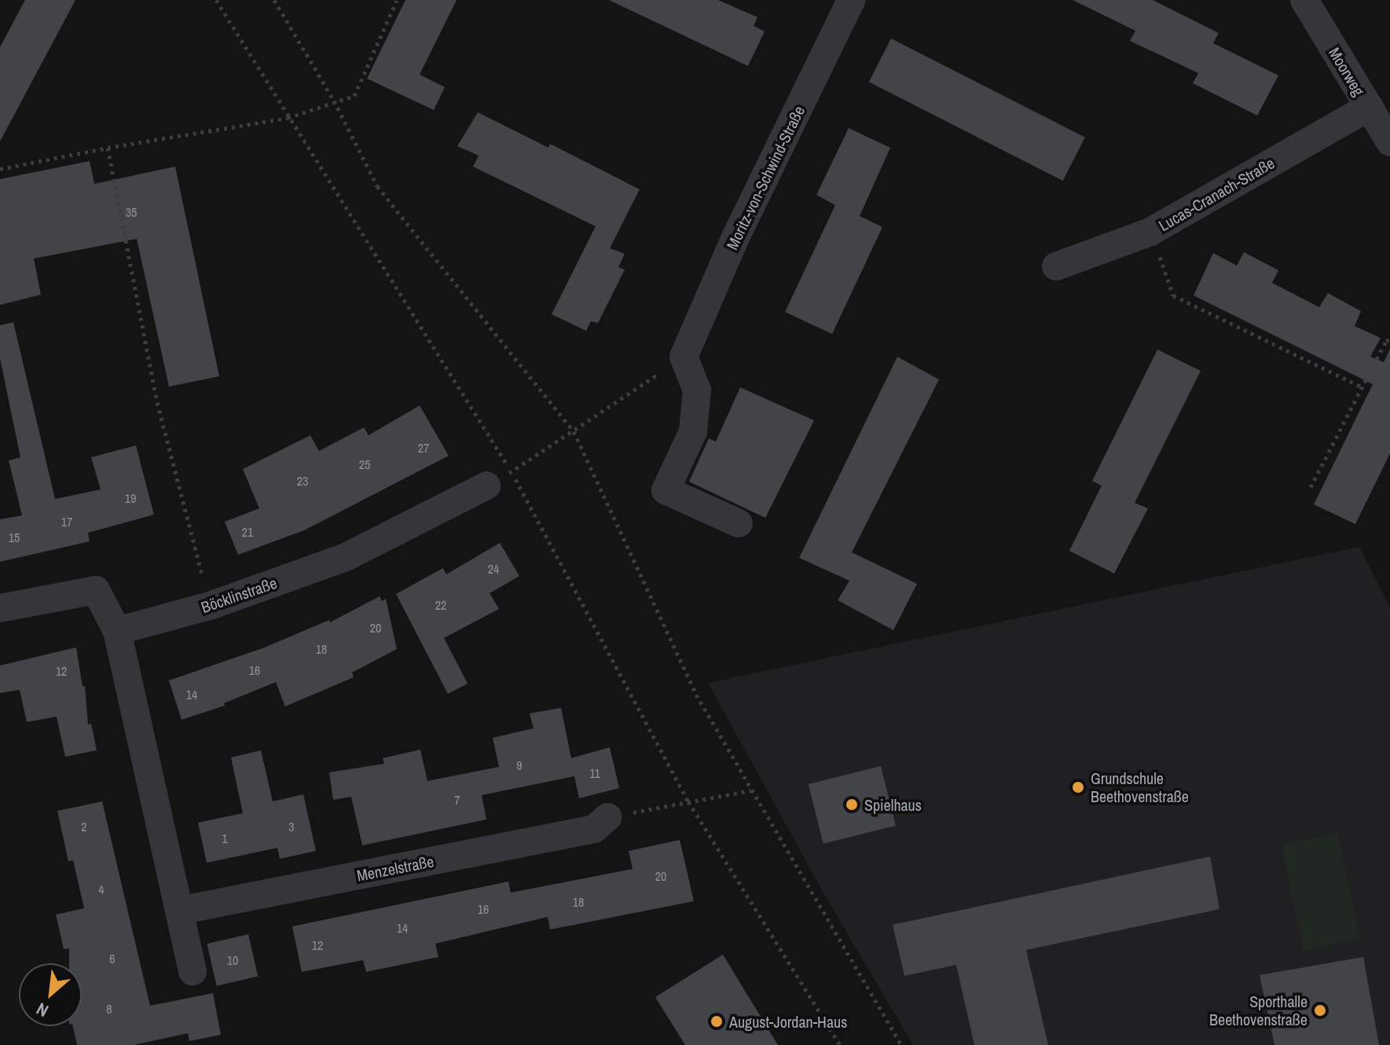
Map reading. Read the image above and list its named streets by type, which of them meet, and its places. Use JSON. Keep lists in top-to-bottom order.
{
  "streets": {
    "street": [
      "Moorweg",
      "Moritz-von-Schwind-Straße",
      "Lucas-Cranach-Straße",
      "Böcklinstraße",
      "Menzelstraße"
    ]
  },
  "crossings": [
    ["Moorweg", "Lucas-Cranach-Straße"]
  ],
  "places": [
    "Grundschule Beethovenstraße",
    "Spielhaus",
    "Sporthalle Beethovenstraße",
    "August-Jordan-Haus"
  ],
  "house_numbers": [
    "35",
    "27",
    "25",
    "23",
    "19",
    "17",
    "21",
    "15",
    "24",
    "22",
    "20",
    "18",
    "16",
    "12",
    "14",
    "9",
    "11",
    "7",
    "2",
    "3",
    "1",
    "20",
    "4",
    "18",
    "16",
    "14",
    "12",
    "6",
    "10",
    "8"
  ],
  "north": "bottom left"
}
